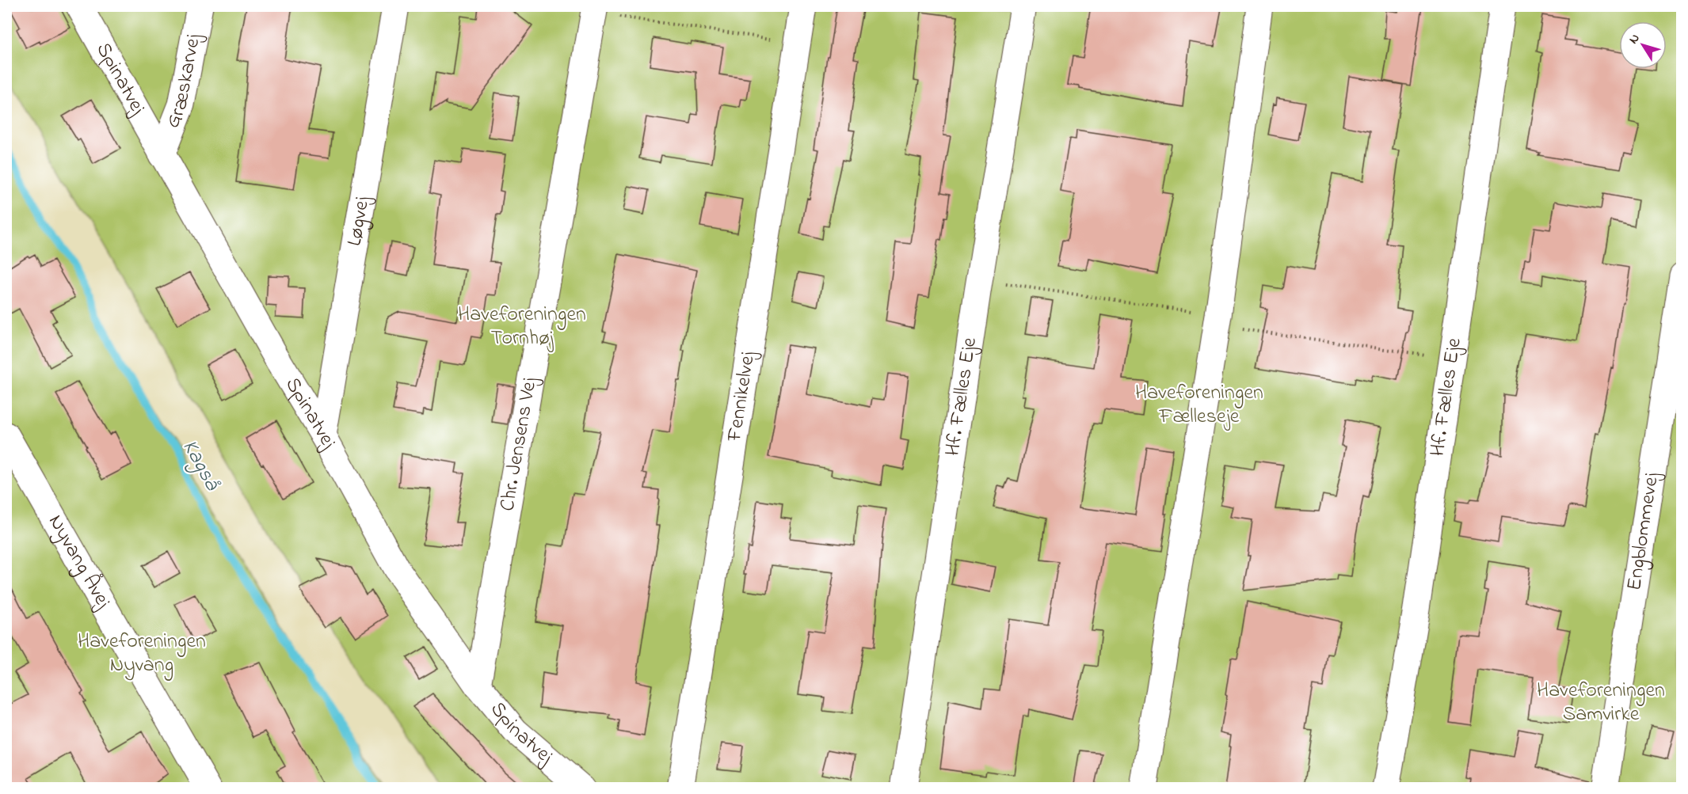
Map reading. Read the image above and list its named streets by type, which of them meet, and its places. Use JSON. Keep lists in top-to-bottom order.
{
  "streets": {
    "lane": [
      "Spinatvej",
      "Græskarvej",
      "Løgvej",
      "Hf. Fælles Eje",
      "Fennikelvej",
      "Chr. Jensens Vej",
      "Engblommevej",
      "Nyvang Åvej"
    ]
  },
  "crossings": [
    ["Spinatvej", "Græskarvej"],
    ["Spinatvej", "Løgvej"],
    ["Spinatvej", "Chr. Jensens Vej"]
  ],
  "water": ["Kagså"],
  "parks": [
    "Haveforeningen Tornhøj",
    "Haveforeningen Fælleseje",
    "Haveforeningen Nyvang",
    "Haveforeningen Samvirke"
  ],
  "north": "top left"
}
